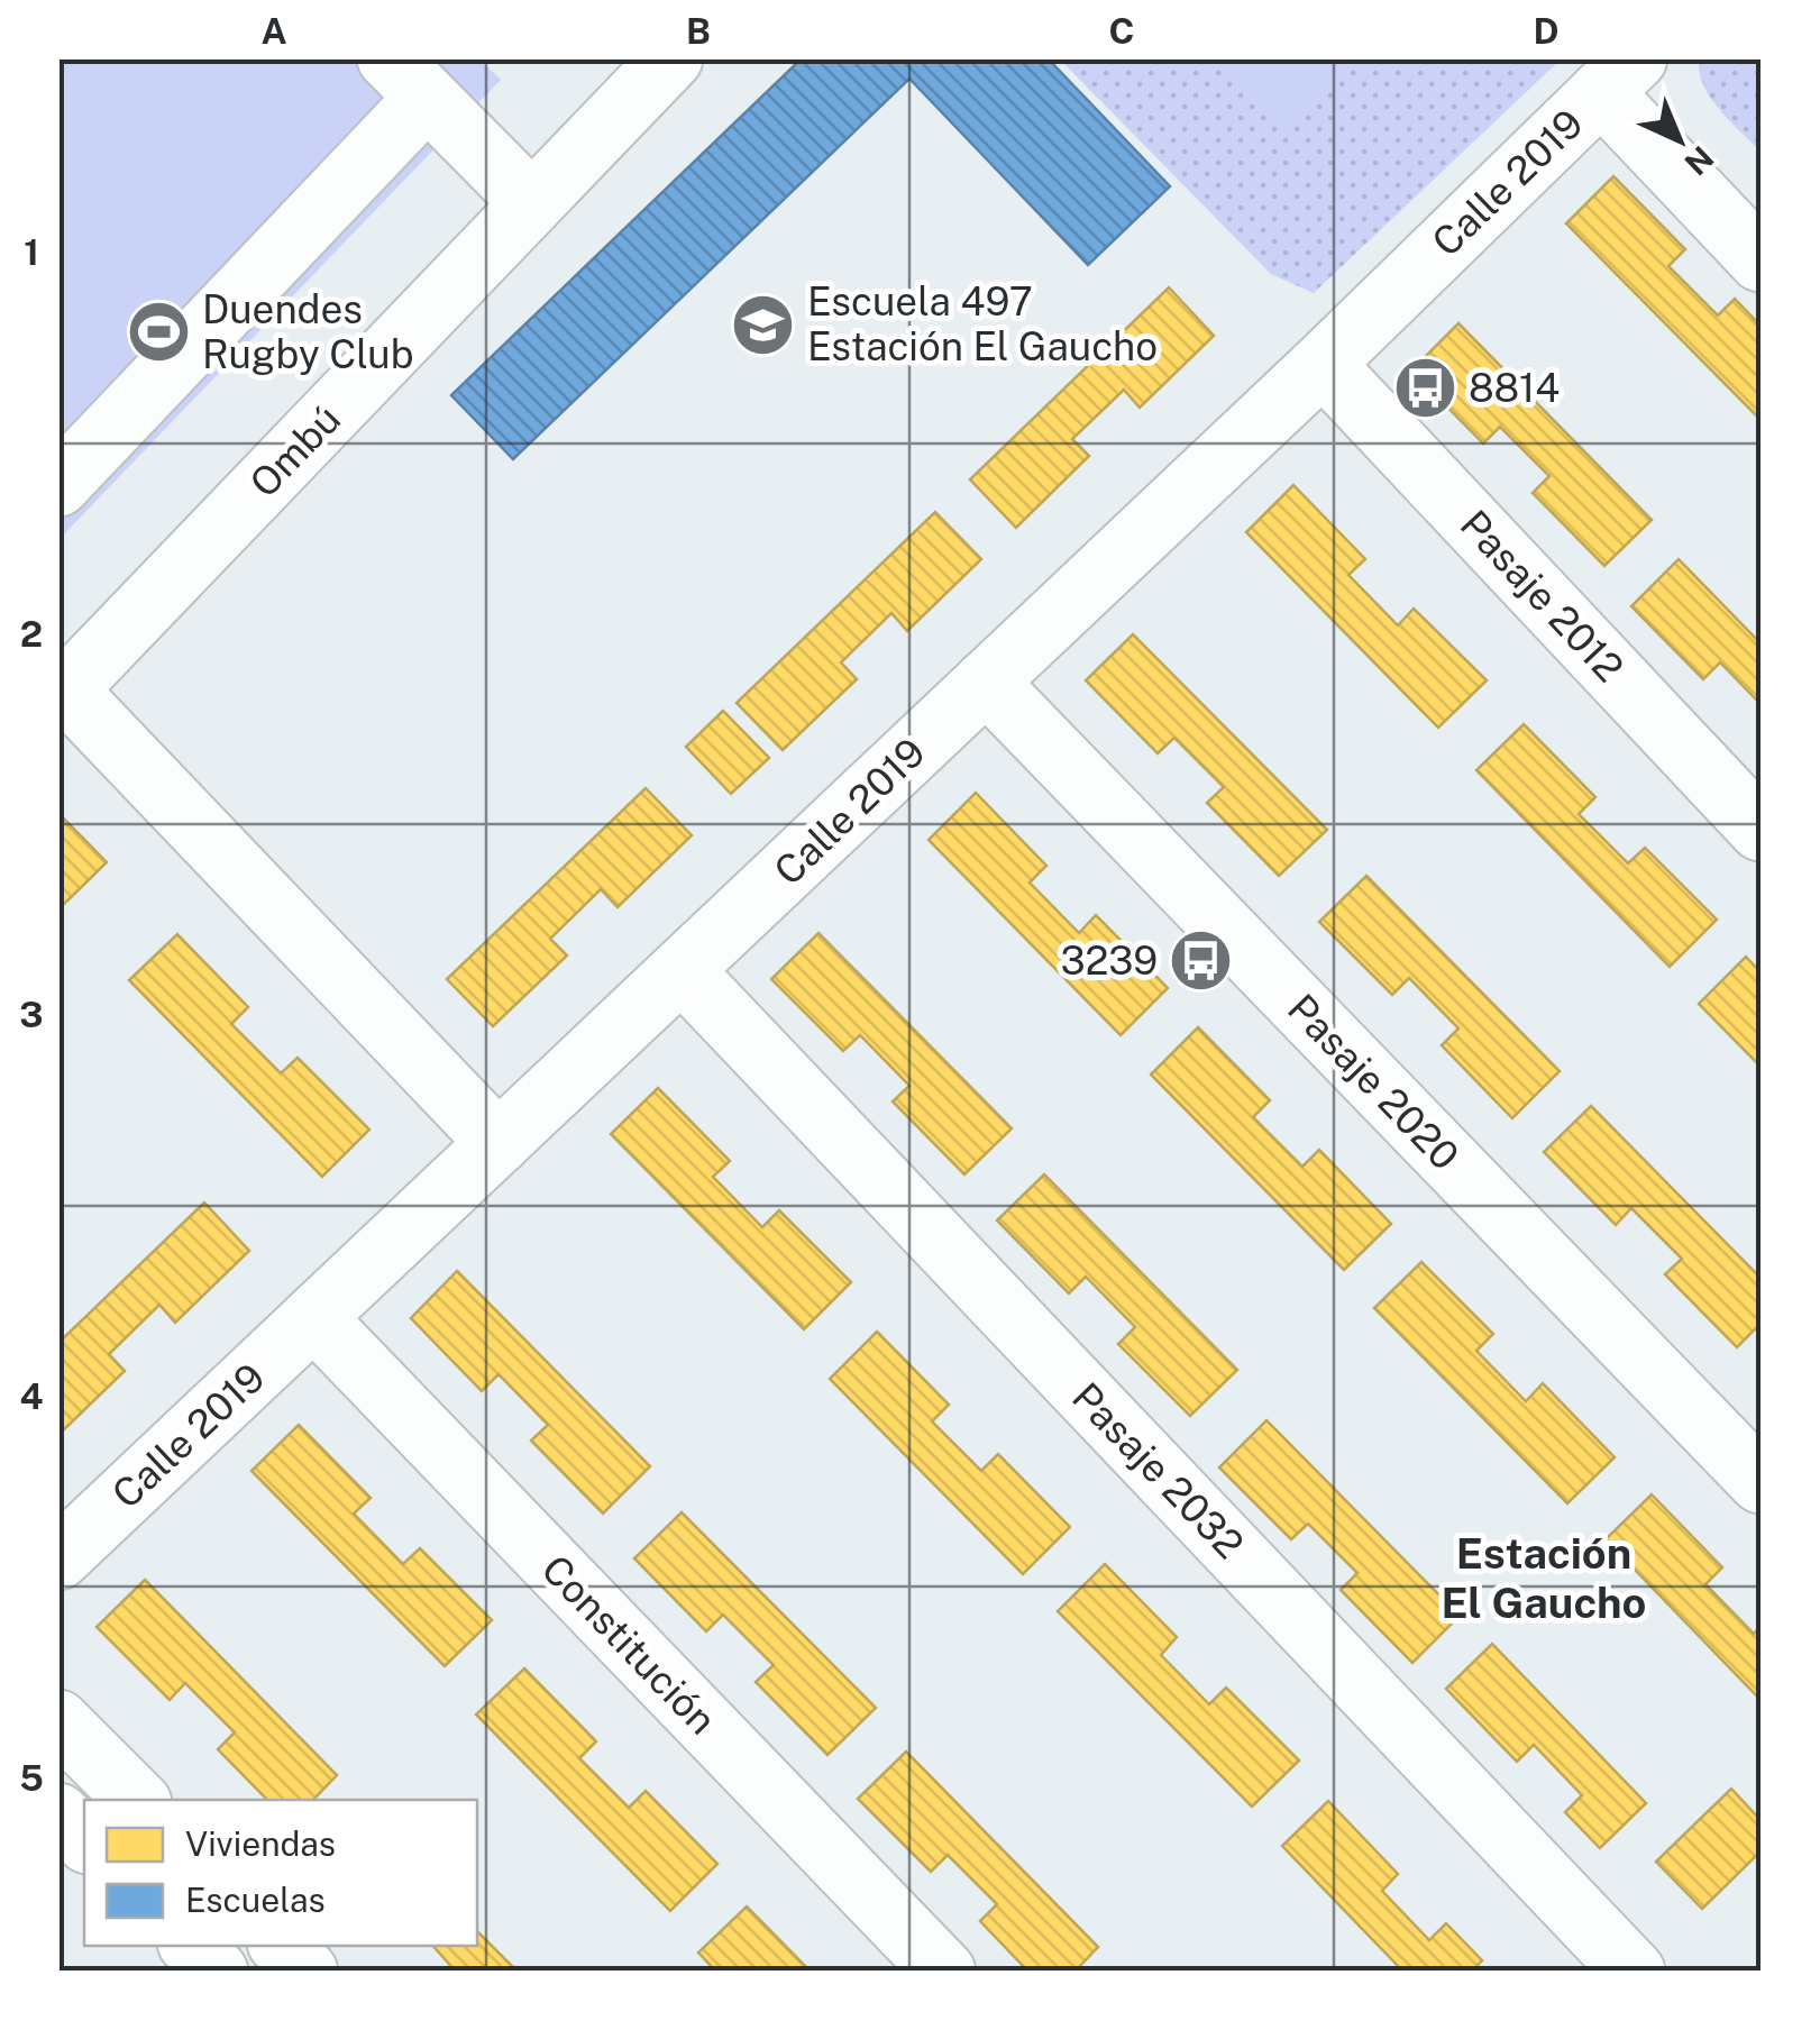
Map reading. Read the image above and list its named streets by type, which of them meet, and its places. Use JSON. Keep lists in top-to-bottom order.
{
  "streets": {
    "street": [
      "Calle 2019",
      "Ombú",
      "Pasaje 2012",
      "Pasaje 2020",
      "Pasaje 2032",
      "Constitución"
    ]
  },
  "crossings": [
    ["Calle 2019", "Pasaje 2012"],
    ["Calle 2019", "Pasaje 2020"],
    ["Calle 2019", "Pasaje 2032"],
    ["Calle 2019", "Constitución"]
  ],
  "districts": ["Estación El Gaucho"],
  "places": {
    "school or university": ["Escuela 497 Estación El Gaucho"],
    "sports": ["Duendes Rugby Club"],
    "bus stop": ["8814", "3239"]
  },
  "legend": ["Viviendas", "Escuelas"],
  "north": "bottom right",
  "grid": {
    "columns": [
      "A",
      "B",
      "C",
      "D"
    ],
    "rows": [
      "1",
      "2",
      "3",
      "4",
      "5"
    ]
  }
}
